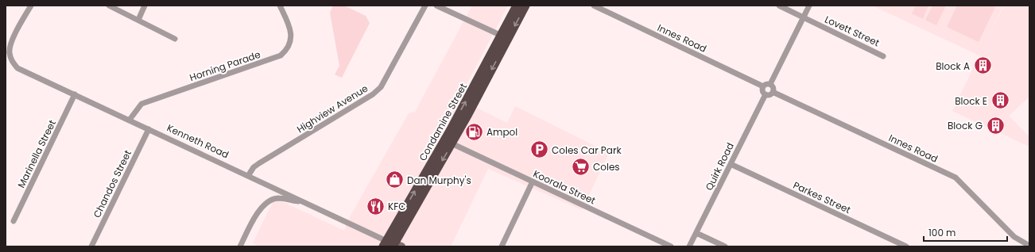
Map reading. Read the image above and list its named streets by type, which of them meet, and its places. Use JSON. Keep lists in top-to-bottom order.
{
  "streets": {
    "highway": ["Condamine Street"],
    "street": [
      "Lovett Street",
      "Innes Road",
      "Horning Parade",
      "Highview Avenue",
      "Kenneth Road",
      "Marinella Street",
      "Quirk Road",
      "Chandos Street",
      "Koorala Street",
      "Parkes Street"
    ]
  },
  "crossings": [
    ["Innes Road", "Quirk Road"],
    ["Horning Parade", "Kenneth Road"],
    ["Highview Avenue", "Kenneth Road"],
    ["Condamine Street", "Kenneth Road"],
    ["Condamine Street", "Koorala Street"],
    ["Kenneth Road", "Marinella Street"],
    ["Kenneth Road", "Chandos Street"],
    ["Quirk Road", "Parkes Street"]
  ],
  "places": {
    "building": ["Block A", "Block E", "Block G"],
    "fuel station": ["Ampol"],
    "parking": ["Coles Car Park"],
    "supermarket": ["Coles"],
    "shop": ["Dan Murphy's"],
    "restaurant": ["KFC"]
  },
  "scale_bar": "100 m"
}
